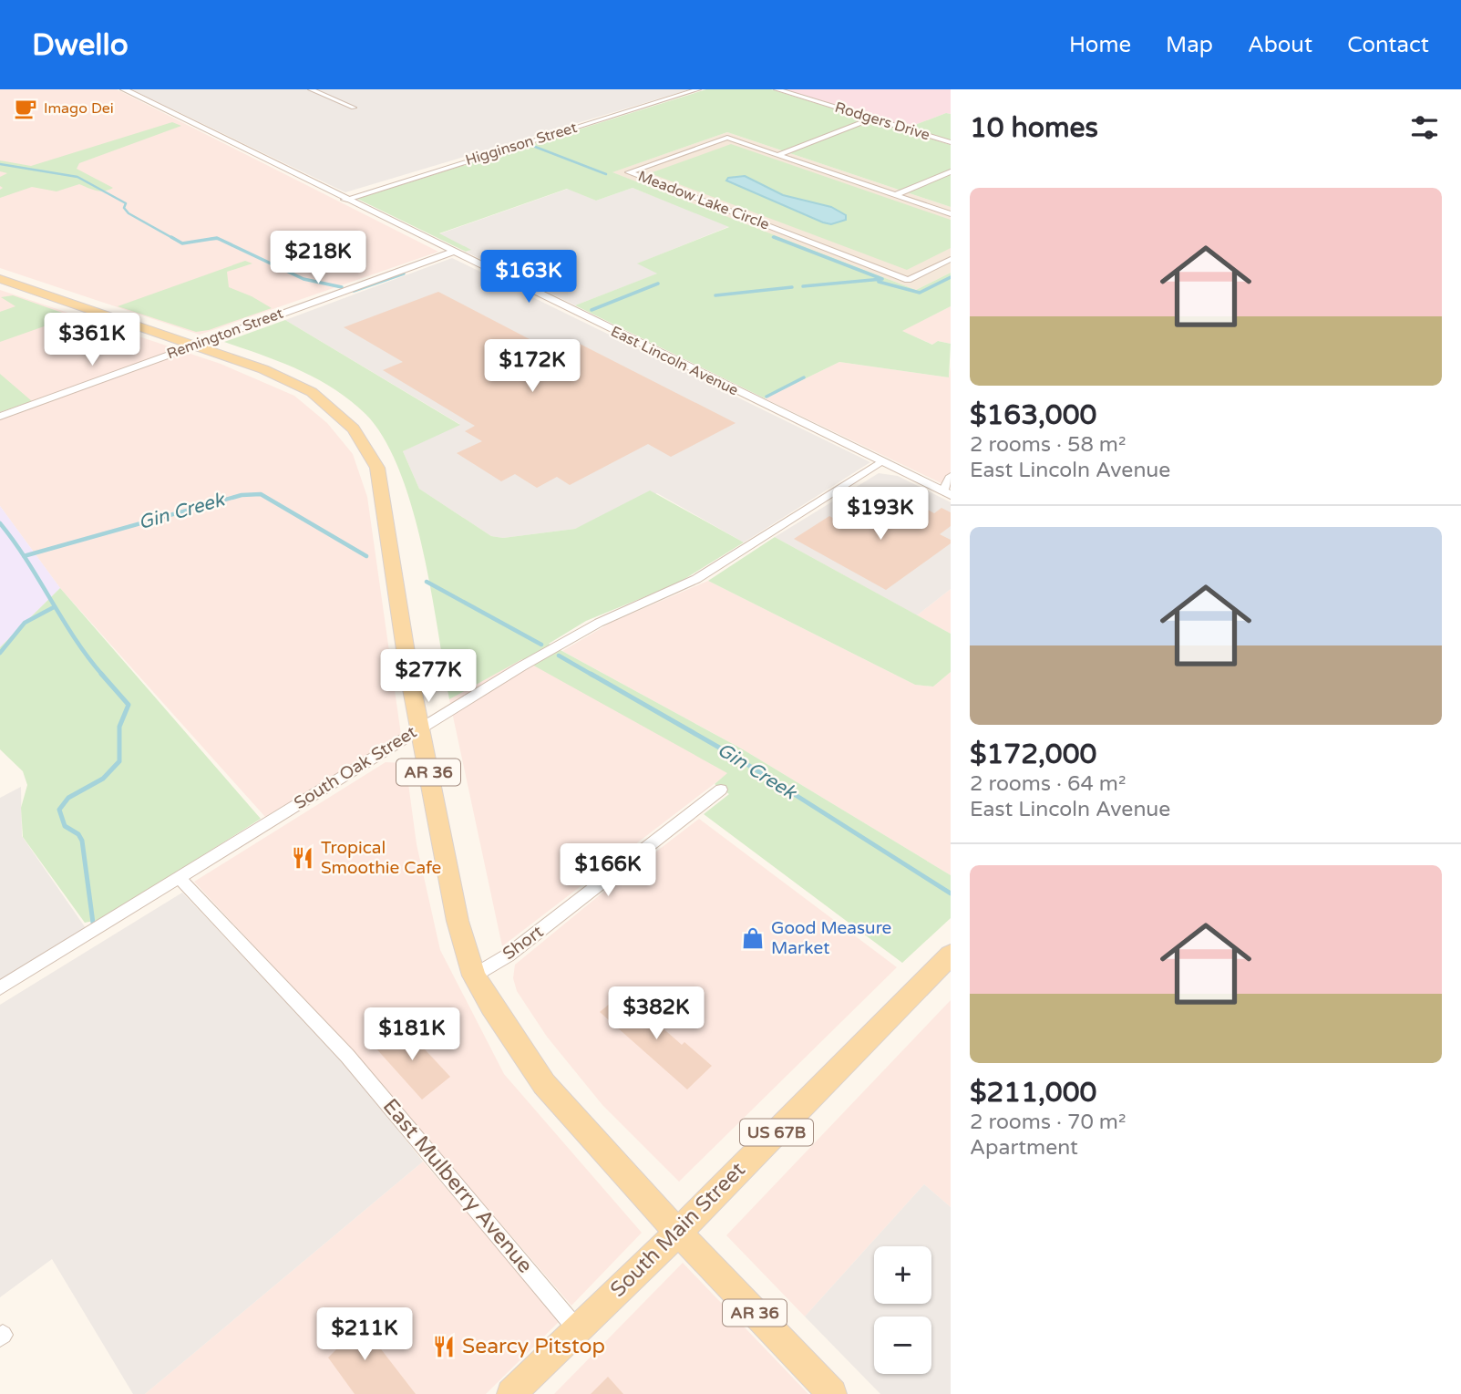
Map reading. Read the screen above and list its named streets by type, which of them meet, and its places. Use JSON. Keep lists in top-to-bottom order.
{
  "streets": {
    "main road": ["AR 36", "US 67B", "South Main Street"],
    "street": [
      "Rodgers Drive",
      "Higginson Street",
      "Meadow Lake Circle",
      "Remington Street",
      "East Lincoln Avenue",
      "South Oak Street",
      "Short",
      "East Mulberry Avenue"
    ]
  },
  "crossings": [
    ["Higginson Street", "East Lincoln Avenue"],
    ["Remington Street", "East Lincoln Avenue"],
    ["Remington Street", "AR 36"],
    ["East Lincoln Avenue", "South Oak Street"],
    ["South Oak Street", "AR 36"],
    ["South Oak Street", "East Mulberry Avenue"],
    ["AR 36", "Short"],
    ["AR 36", "South Main Street"],
    ["East Mulberry Avenue", "South Main Street"]
  ],
  "water": ["Gin Creek"],
  "places": {
    "cafe": ["Imago Dei"],
    "restaurant": ["Tropical Smoothie Cafe", "Searcy Pitstop"],
    "shop": ["Good Measure Market"]
  },
  "page": {
    "header": "Dwello",
    "nav": [
      "Home",
      "Map",
      "About",
      "Contact"
    ],
    "heading": "10 homes",
    "list": [
      {
        "name": "$163,000",
        "note": "2 rooms · 58 m² · East Lincoln Avenue"
      },
      {
        "name": "$172,000",
        "note": "2 rooms · 64 m² · East Lincoln Avenue"
      },
      {
        "name": "$211,000",
        "note": "2 rooms · 70 m² · Apartment"
      }
    ],
    "price": [
      "$218K",
      "$163K",
      "$361K",
      "$172K",
      "$193K",
      "$277K",
      "$166K",
      "$382K",
      "$181K",
      "$211K"
    ],
    "map_buttons": ["+", "−"]
  }
}
